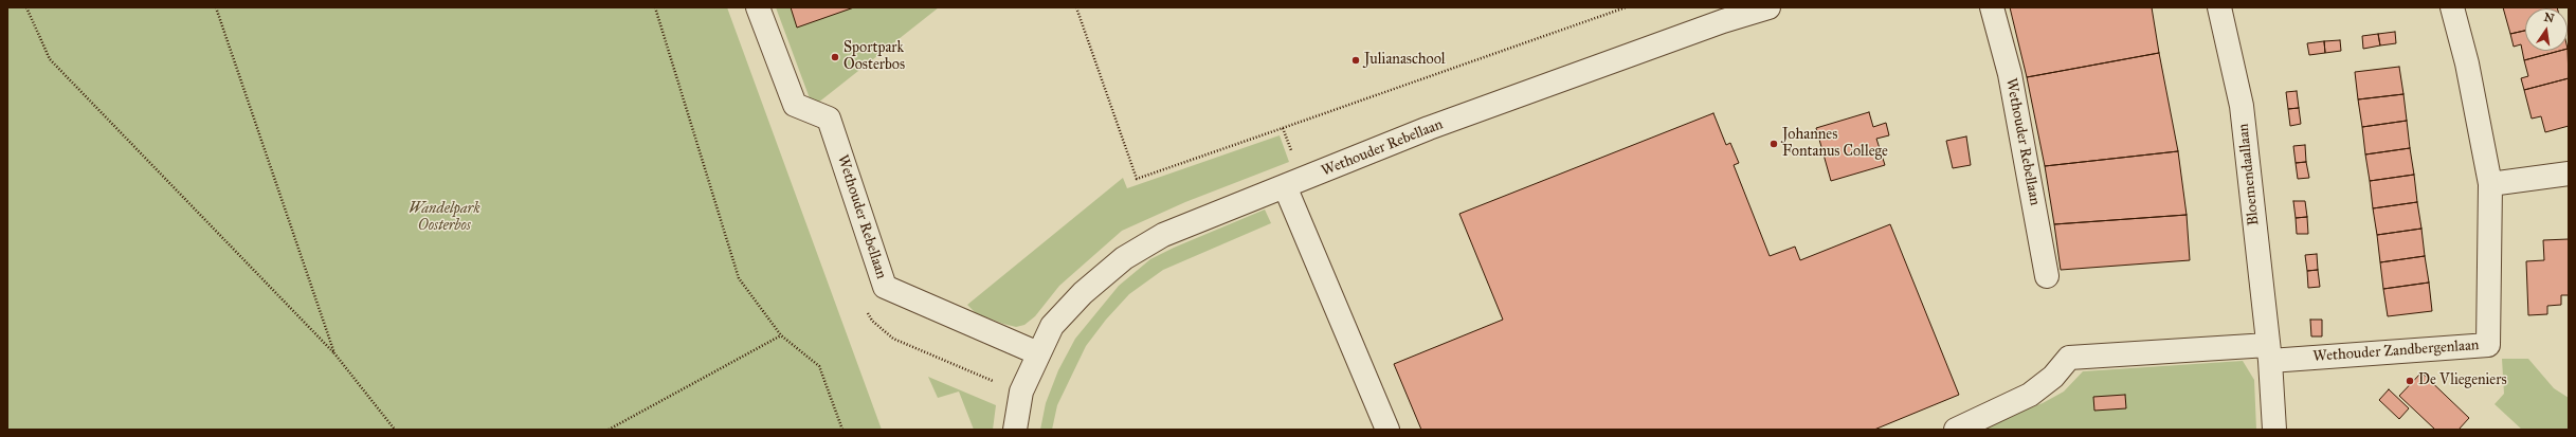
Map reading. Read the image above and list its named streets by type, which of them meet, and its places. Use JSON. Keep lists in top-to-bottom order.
{
  "streets": {
    "street": ["Wethouder Rebellaan", "Bloemendaallaan", "Wethouder Zandbergenlaan"]
  },
  "crossings": [
    ["Bloemendaallaan", "Wethouder Zandbergenlaan"]
  ],
  "parks": ["Wandelpark Oosterbos"],
  "places": [
    "Sportpark Oosterbos",
    "Julianaschool",
    "Johannes Fontanus College",
    "De Vliegeniers"
  ],
  "north": "top"
}
